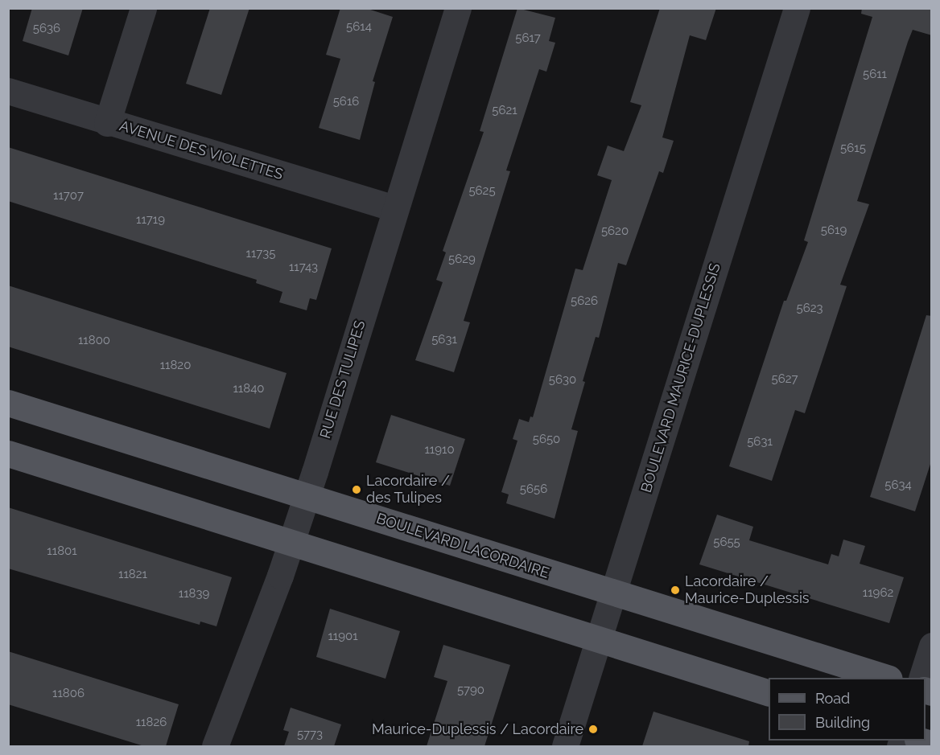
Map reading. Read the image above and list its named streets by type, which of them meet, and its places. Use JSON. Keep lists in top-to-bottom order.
{
  "streets": {
    "main road": ["BOULEVARD LACORDAIRE"],
    "street": ["AVENUE DES VIOLETTES", "BOULEVARD MAURICE-DUPLESSIS", "RUE DES TULIPES"]
  },
  "crossings": [
    ["AVENUE DES VIOLETTES", "RUE DES TULIPES"],
    ["BOULEVARD MAURICE-DUPLESSIS", "BOULEVARD LACORDAIRE"],
    ["RUE DES TULIPES", "BOULEVARD LACORDAIRE"]
  ],
  "places": ["Lacordaire / des Tulipes", "Lacordaire / Maurice-Duplessis", "Maurice-Duplessis / Lacordaire"],
  "house_numbers": [
    "5614",
    "5636",
    "5617",
    "5611",
    "5616",
    "5621",
    "5615",
    "5625",
    "11707",
    "11719",
    "5619",
    "5620",
    "11735",
    "5629",
    "11743",
    "5626",
    "5623",
    "5631",
    "11800",
    "11820",
    "5627",
    "5630",
    "11840",
    "5650",
    "5631",
    "11910",
    "5634",
    "5656",
    "5655",
    "11801",
    "11821",
    "11962",
    "11839",
    "11901",
    "5790",
    "11806",
    "11826",
    "5773"
  ],
  "legend": ["Road", "Building"]
}
